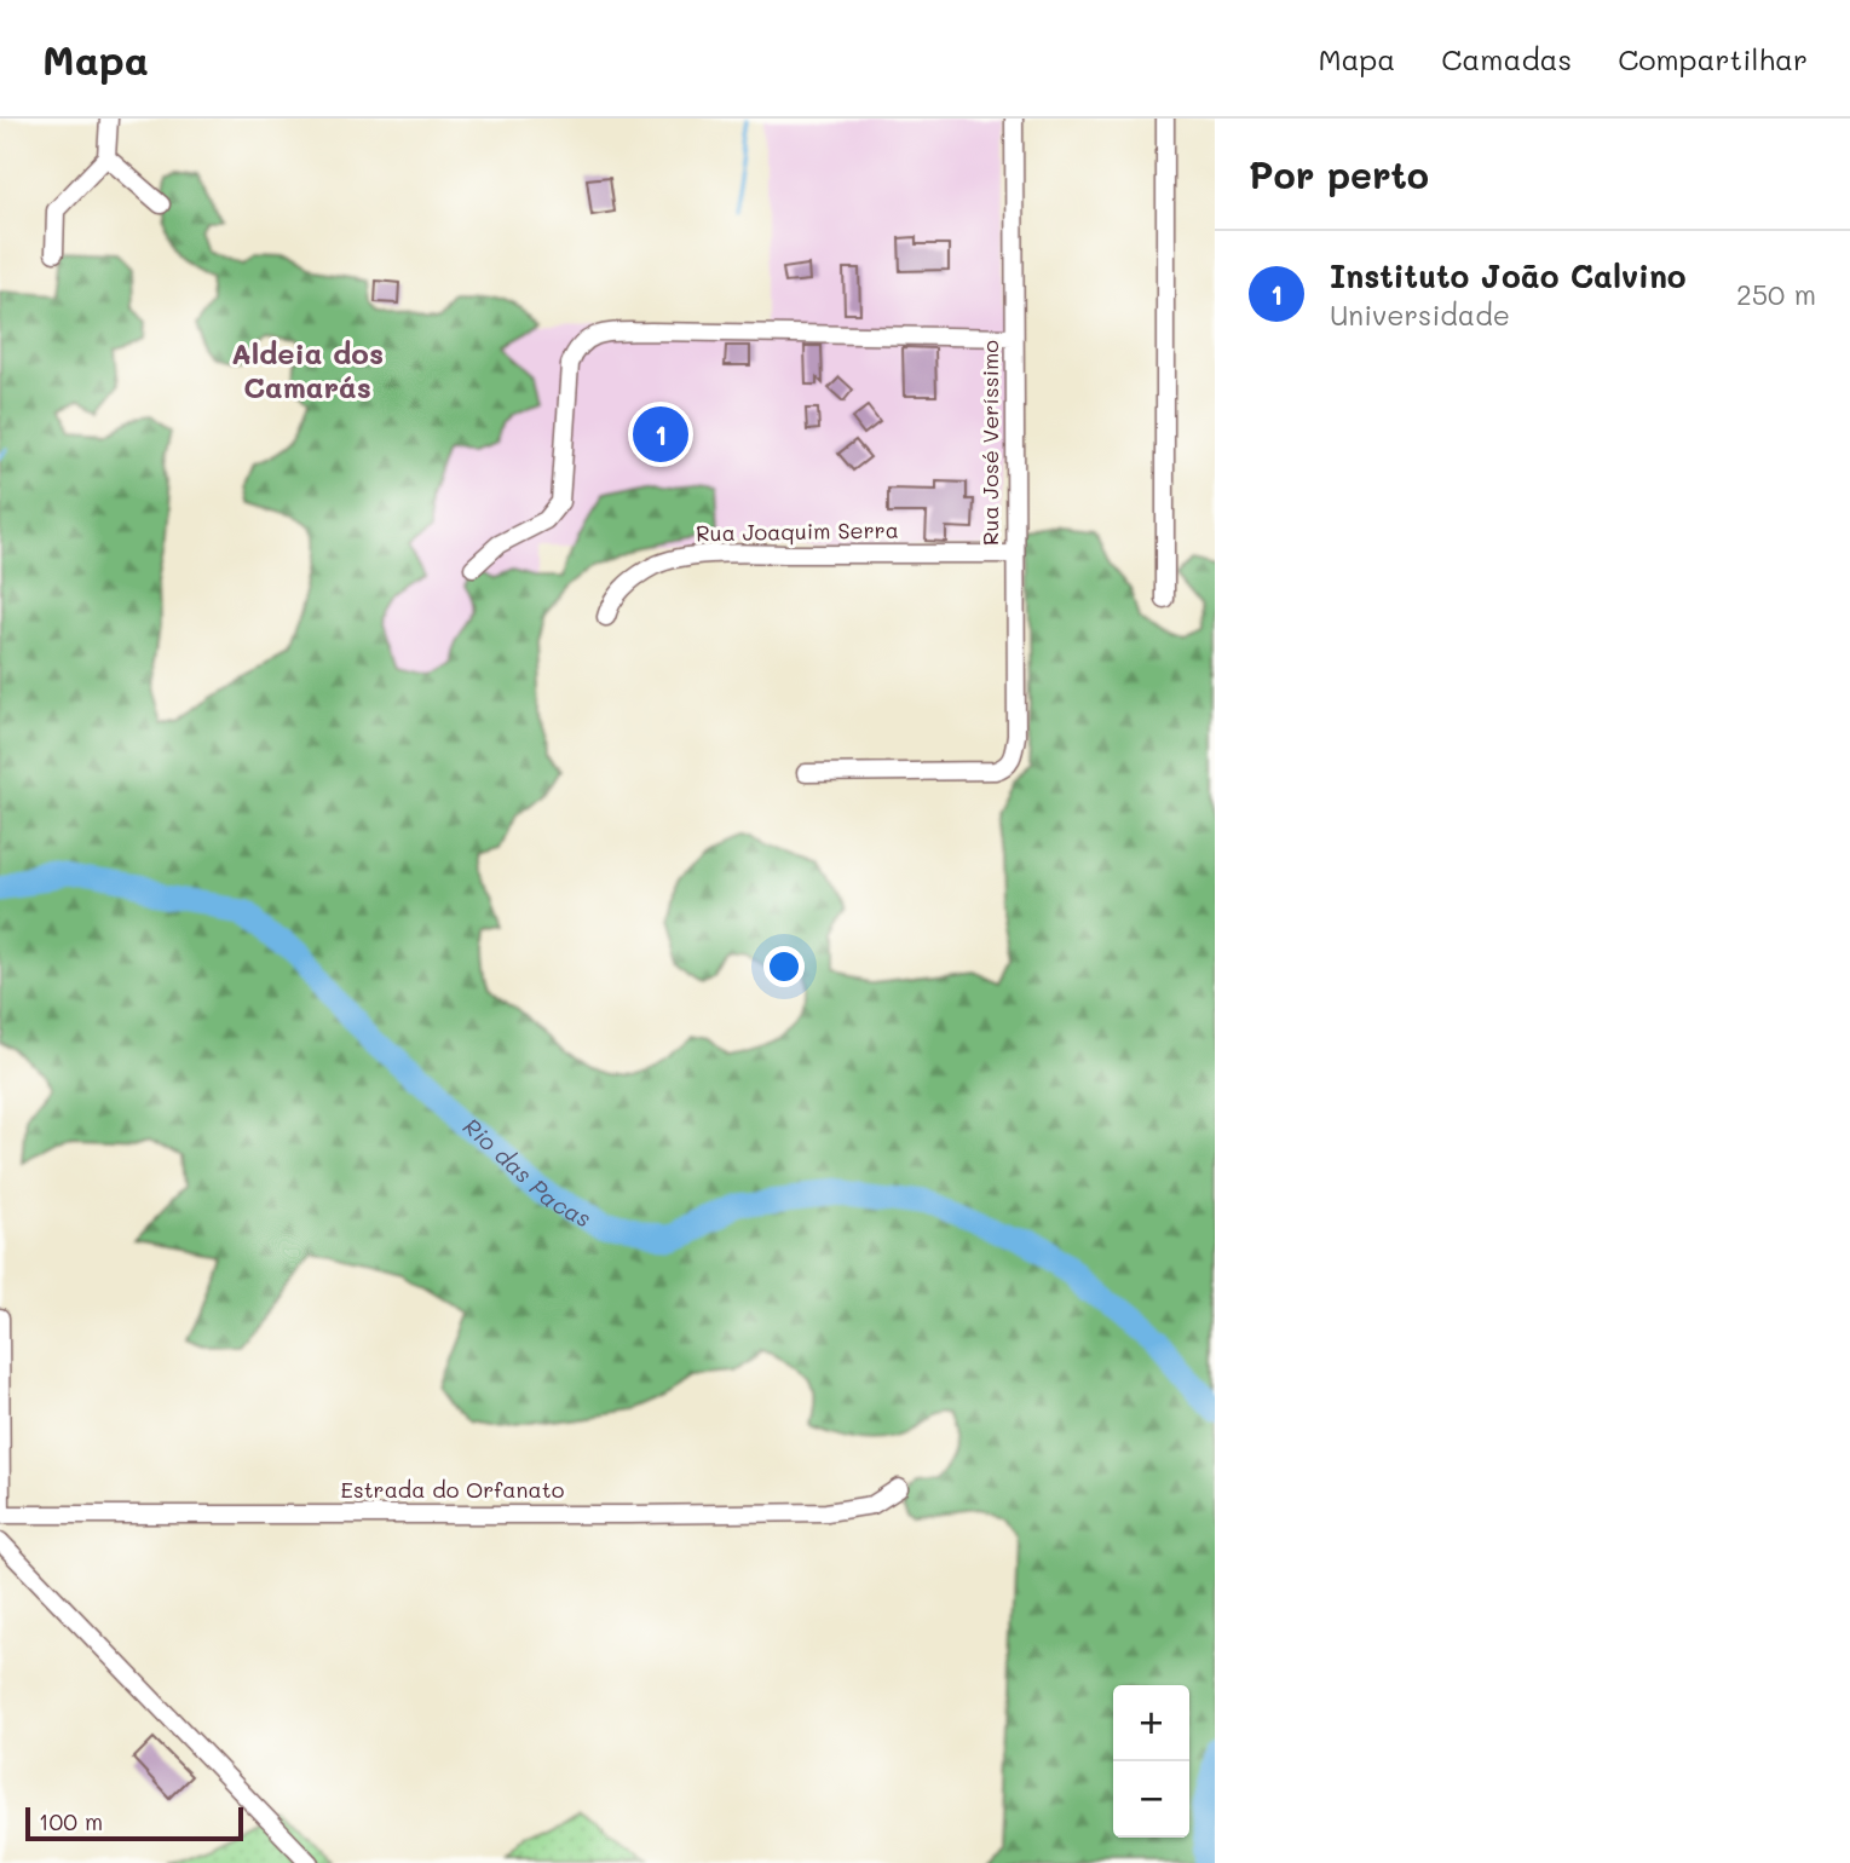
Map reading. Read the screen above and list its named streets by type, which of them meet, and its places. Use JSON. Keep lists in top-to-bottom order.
{
  "streets": {
    "street": ["Rua José Veríssimo", "Rua Joaquim Serra", "Estrada do Orfanato"]
  },
  "crossings": [
    ["Rua José Veríssimo", "Rua Joaquim Serra"]
  ],
  "districts": ["Aldeia dos Camarás"],
  "water": ["Rio das Pacas"],
  "scale_bar": "100 m",
  "page": {
    "header": "Mapa",
    "nav": ["Mapa", "Camadas", "Compartilhar"],
    "heading": "Por perto",
    "list": [
      {
        "mark": "1",
        "name": "Instituto João Calvino",
        "note": "Universidade",
        "value": "250 m"
      }
    ],
    "pins": "1",
    "map_buttons": ["+", "−"],
    "scale": "100 m"
  }
}
